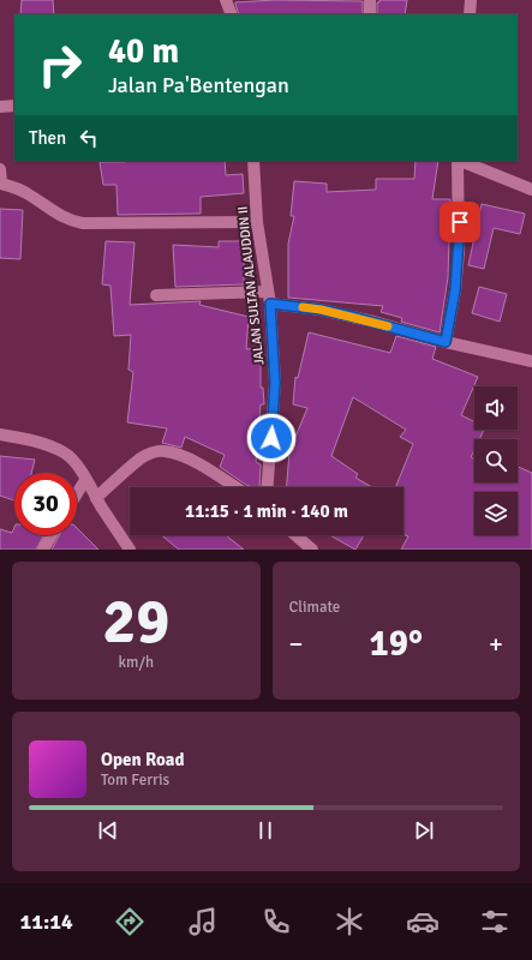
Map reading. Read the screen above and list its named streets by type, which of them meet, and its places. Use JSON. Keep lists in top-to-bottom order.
{
  "streets": {
    "street": ["JALAN SULTAN ALAUDDIN II"]
  },
  "page": {
    "turn": ["40 m", "Jalan Pa'Bentengan"],
    "then": "Then",
    "limit": "30",
    "trip": "11:15 · 1 min · 140 m",
    "tile": [
      ["29", "km/h"],
      "Climate"
    ],
    "heat": ["−", "19°", "+"],
    "song": ["Open Road", "Tom Ferris"],
    "tabs": "11:14"
  }
}
